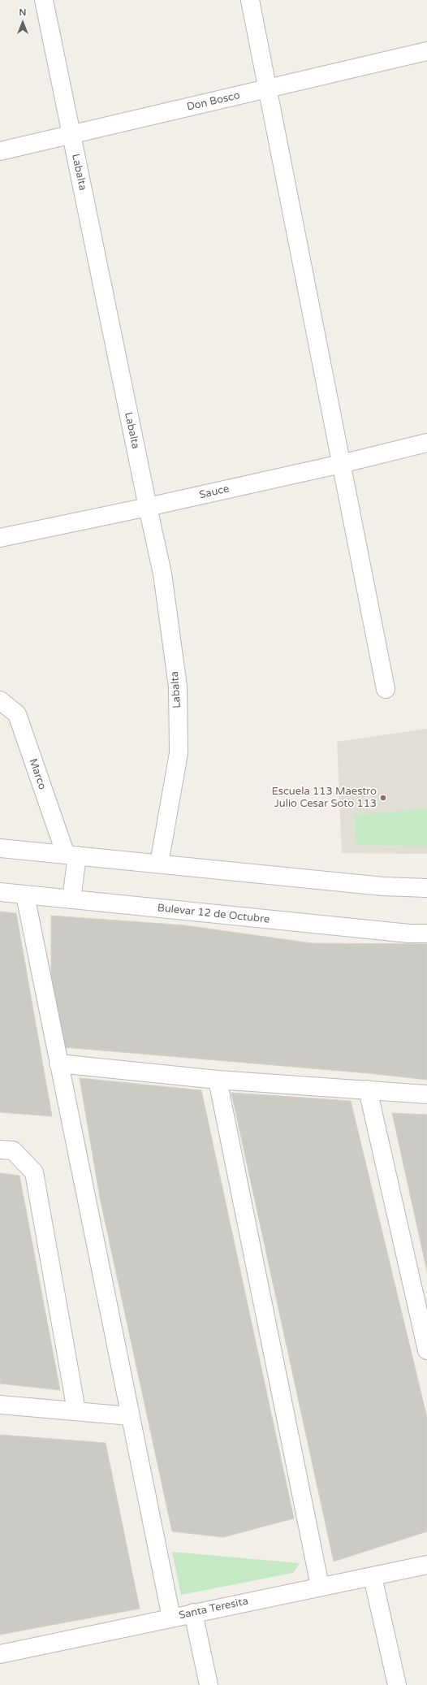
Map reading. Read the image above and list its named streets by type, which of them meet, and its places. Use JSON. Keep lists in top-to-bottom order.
{
  "streets": {
    "street": [
      "Don Bosco",
      "Labalta",
      "Sauce",
      "Marco",
      "Bulevar 12 de Octubre",
      "Santa Teresita"
    ]
  },
  "crossings": [
    ["Don Bosco", "Labalta"],
    ["Labalta", "Sauce"]
  ],
  "places": ["Escuela 113 Maestro Julio Cesar Soto 113"],
  "north": "top"
}
